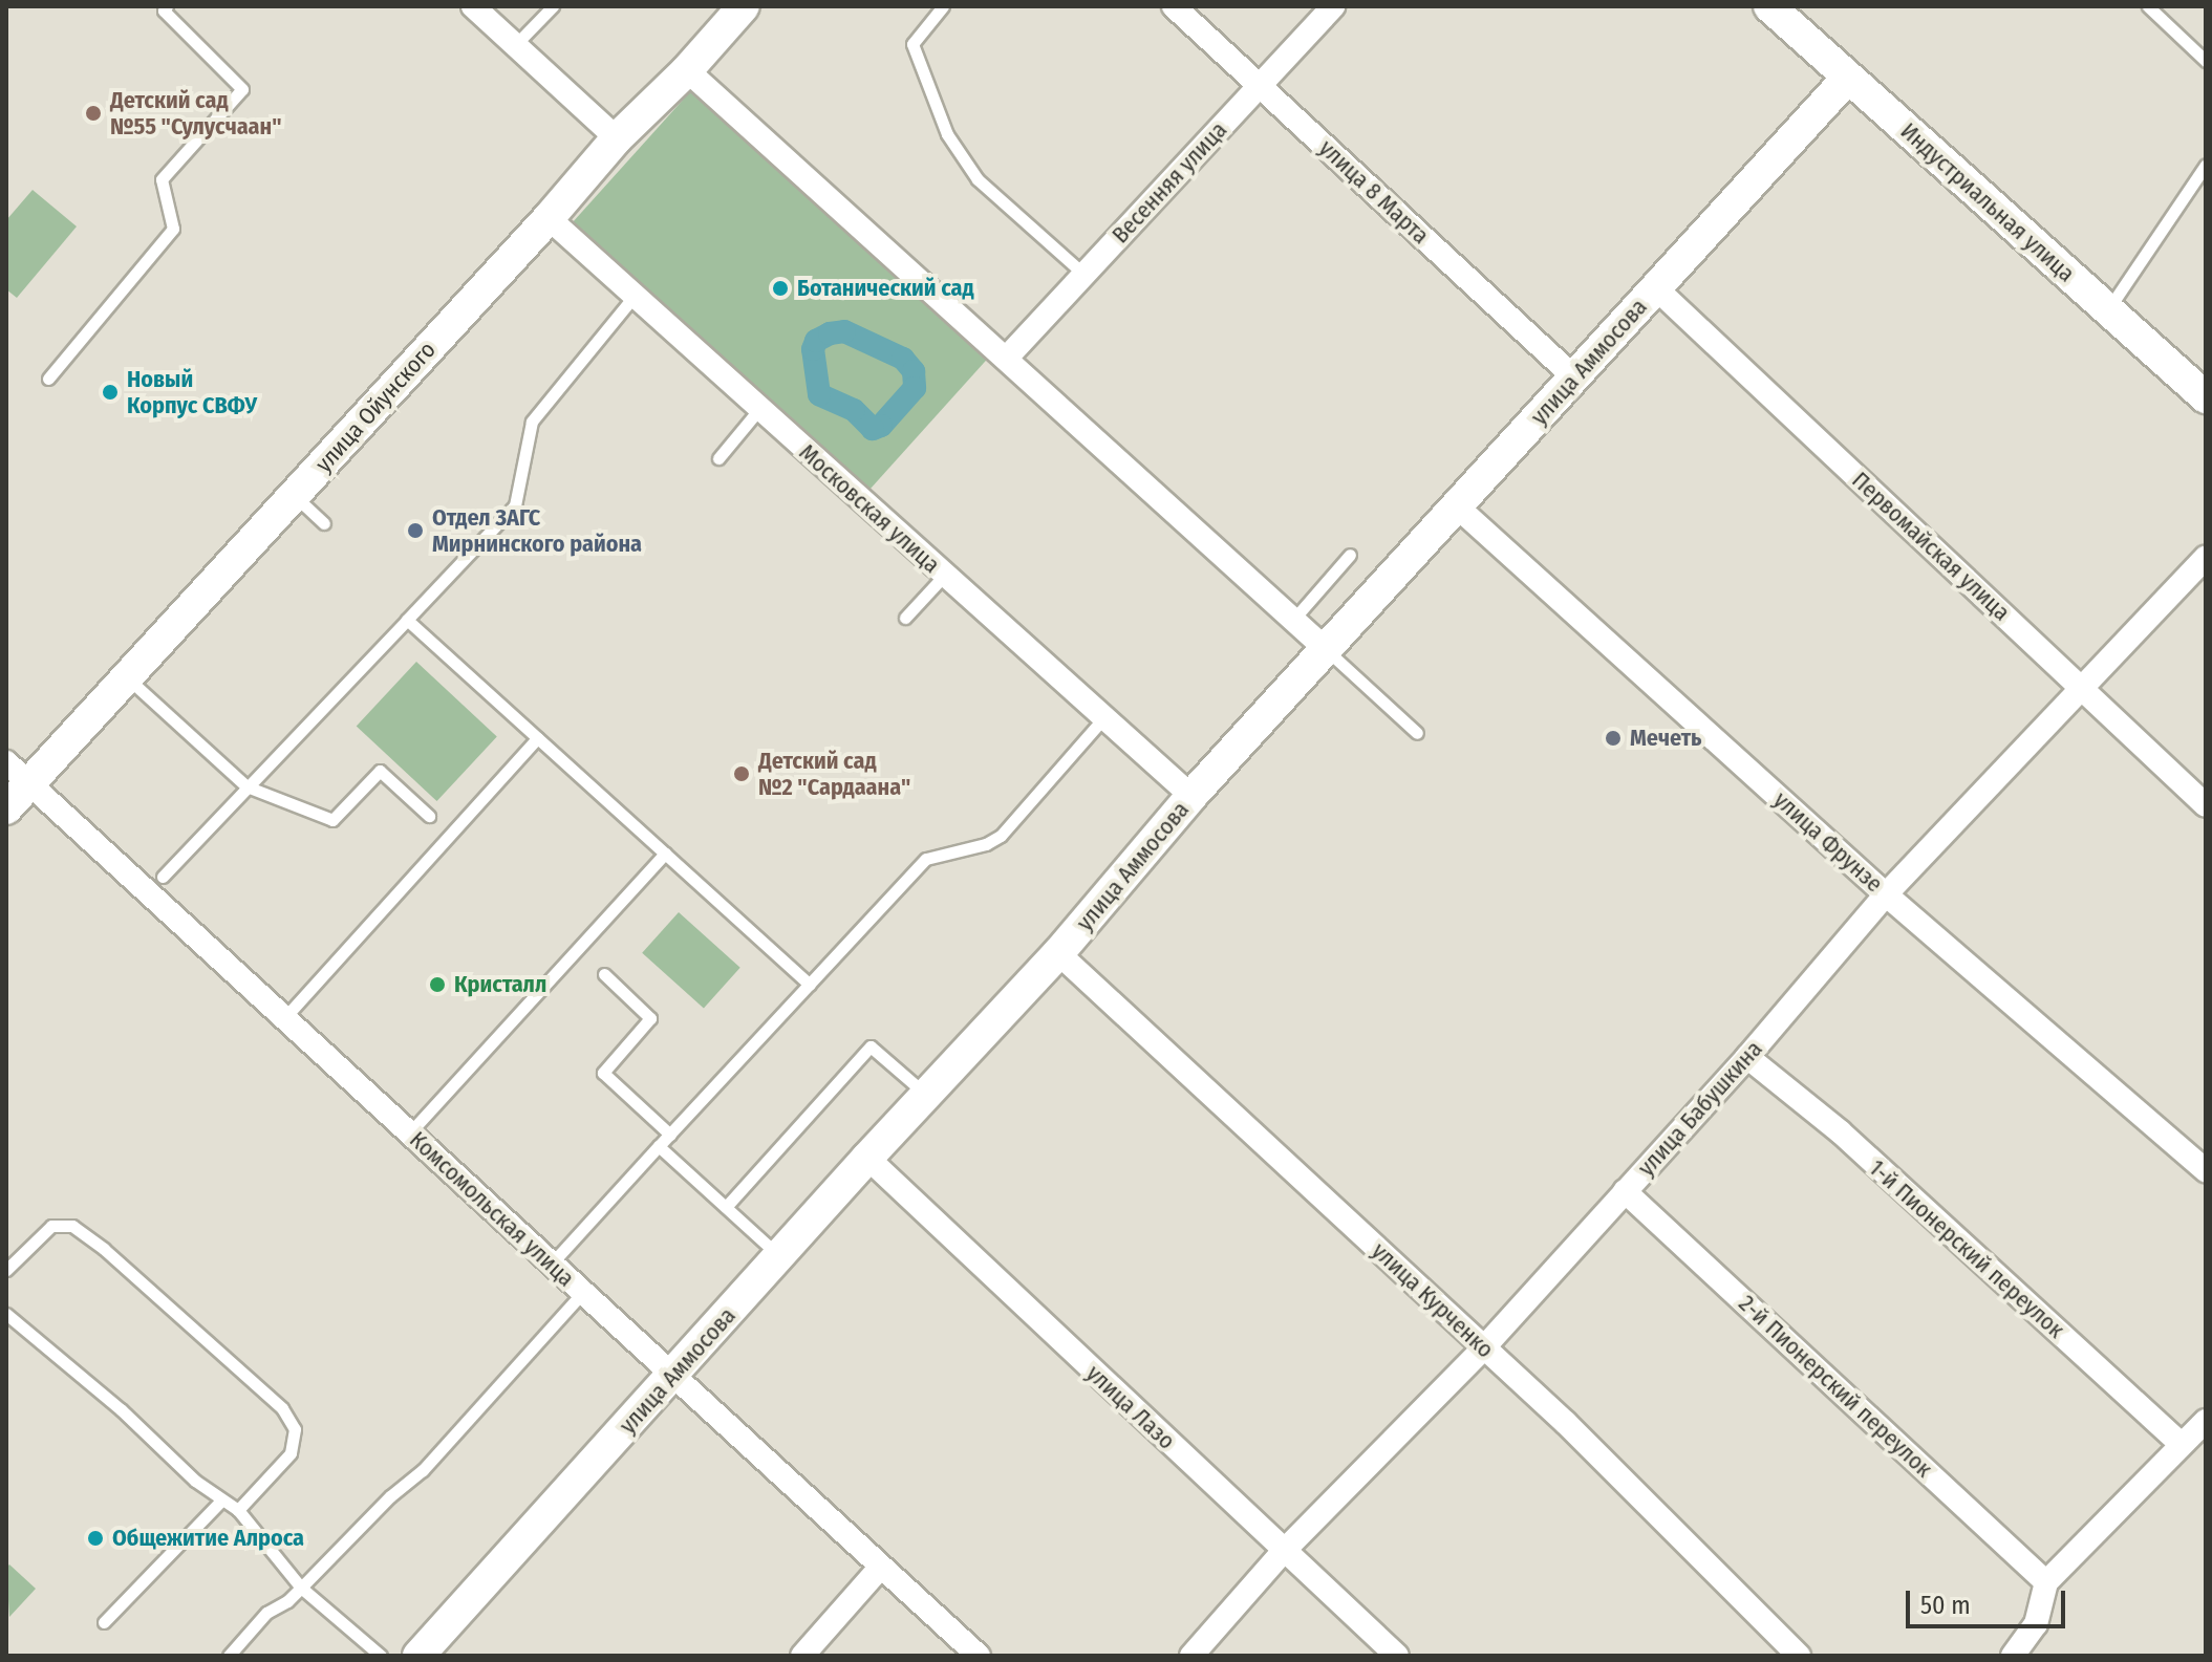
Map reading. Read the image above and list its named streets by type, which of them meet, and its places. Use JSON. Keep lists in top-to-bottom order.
{
  "streets": {
    "main road": ["Индустриальная улица", "улица Аммосова", "улица Ойунского"],
    "street": [
      "Весенняя улица",
      "улица 8 Марта",
      "Московская улица",
      "Первомайская улица",
      "улица Фрунзе",
      "улица Бабушкина",
      "Комсомольская улица",
      "1-й Пионерский переулок",
      "улица Курченко",
      "2-й Пионерский переулок",
      "улица Лазо"
    ]
  },
  "crossings": [
    ["Весенняя улица", "улица 8 Марта"],
    ["улица 8 Марта", "улица Аммосова"],
    ["Индустриальная улица", "улица Аммосова"],
    ["улица Аммосова", "Московская улица"],
    ["улица Аммосова", "Первомайская улица"],
    ["улица Аммосова", "улица Фрунзе"],
    ["улица Аммосова", "Комсомольская улица"],
    ["улица Аммосова", "улица Курченко"],
    ["улица Аммосова", "улица Лазо"],
    ["улица Ойунского", "Московская улица"],
    ["улица Ойунского", "Комсомольская улица"],
    ["Первомайская улица", "улица Бабушкина"],
    ["улица Фрунзе", "улица Бабушкина"],
    ["улица Бабушкина", "1-й Пионерский переулок"],
    ["улица Бабушкина", "улица Курченко"],
    ["улица Бабушкина", "2-й Пионерский переулок"],
    ["улица Бабушкина", "улица Лазо"]
  ],
  "places": [
    "Детский сад №55 \"Сулусчаан\"",
    "Ботанический сад",
    "Новый Корпус СВФУ",
    "Отдел ЗАГС Мирнинского района",
    "Мечеть",
    "Детский сад №2 \"Сардаана\"",
    "Кристалл",
    "Общежитие Алроса"
  ],
  "scale_bar": "50 m"
}
